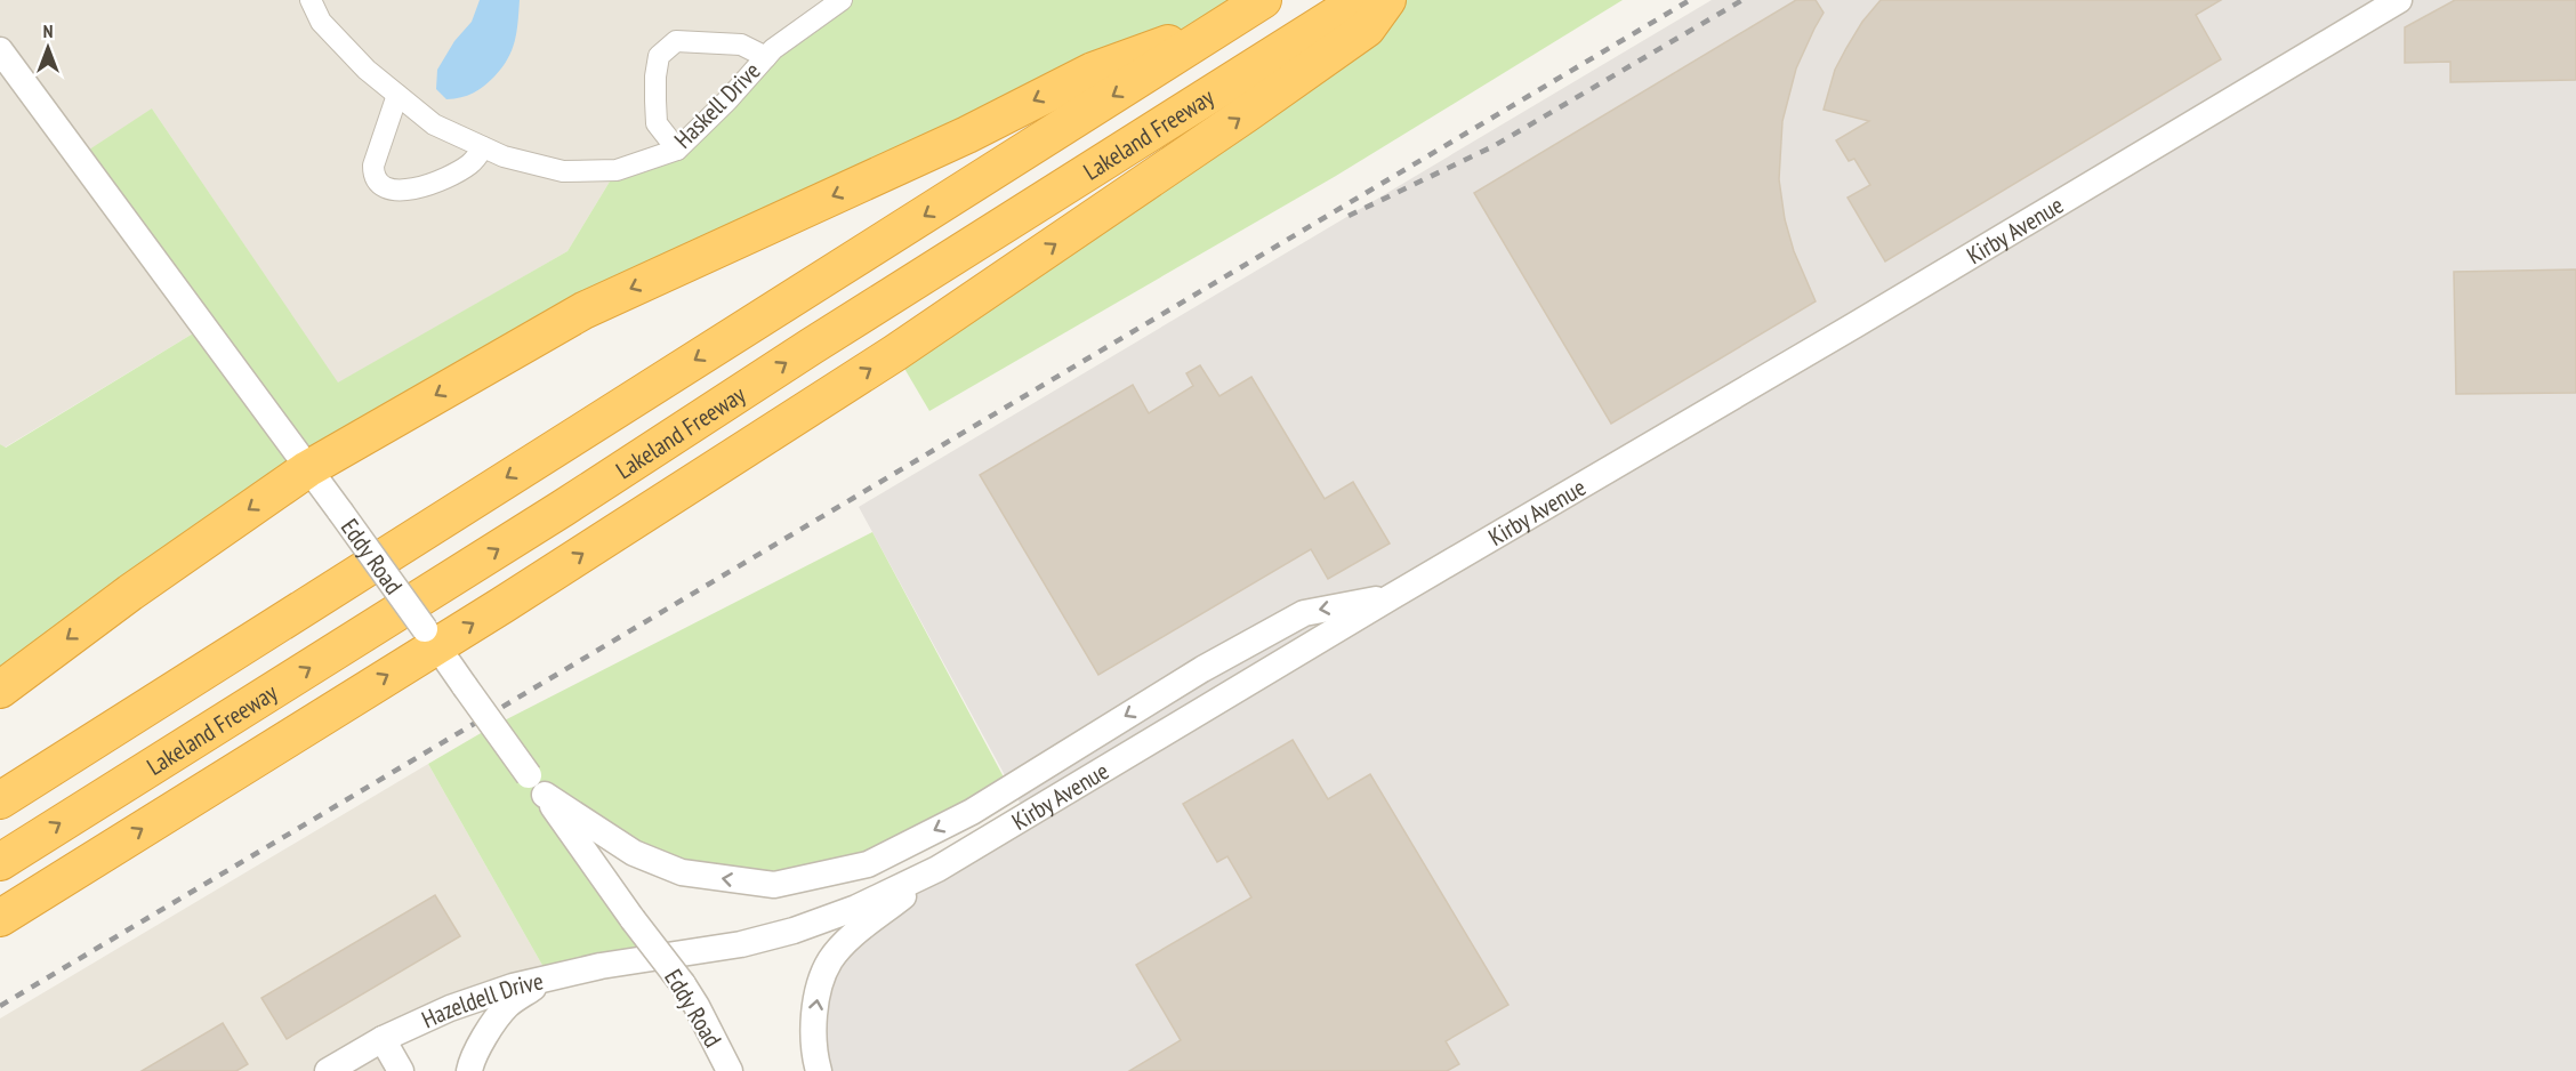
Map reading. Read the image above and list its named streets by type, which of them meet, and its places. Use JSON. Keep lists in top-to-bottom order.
{
  "streets": {
    "highway": ["Lakeland Freeway"],
    "street": [
      "Haskell Drive",
      "Kirby Avenue",
      "Eddy Road",
      "Hazeldell Drive"
    ]
  },
  "crossings": [
    ["Kirby Avenue", "Hazeldell Drive"]
  ],
  "north": "top"
}
